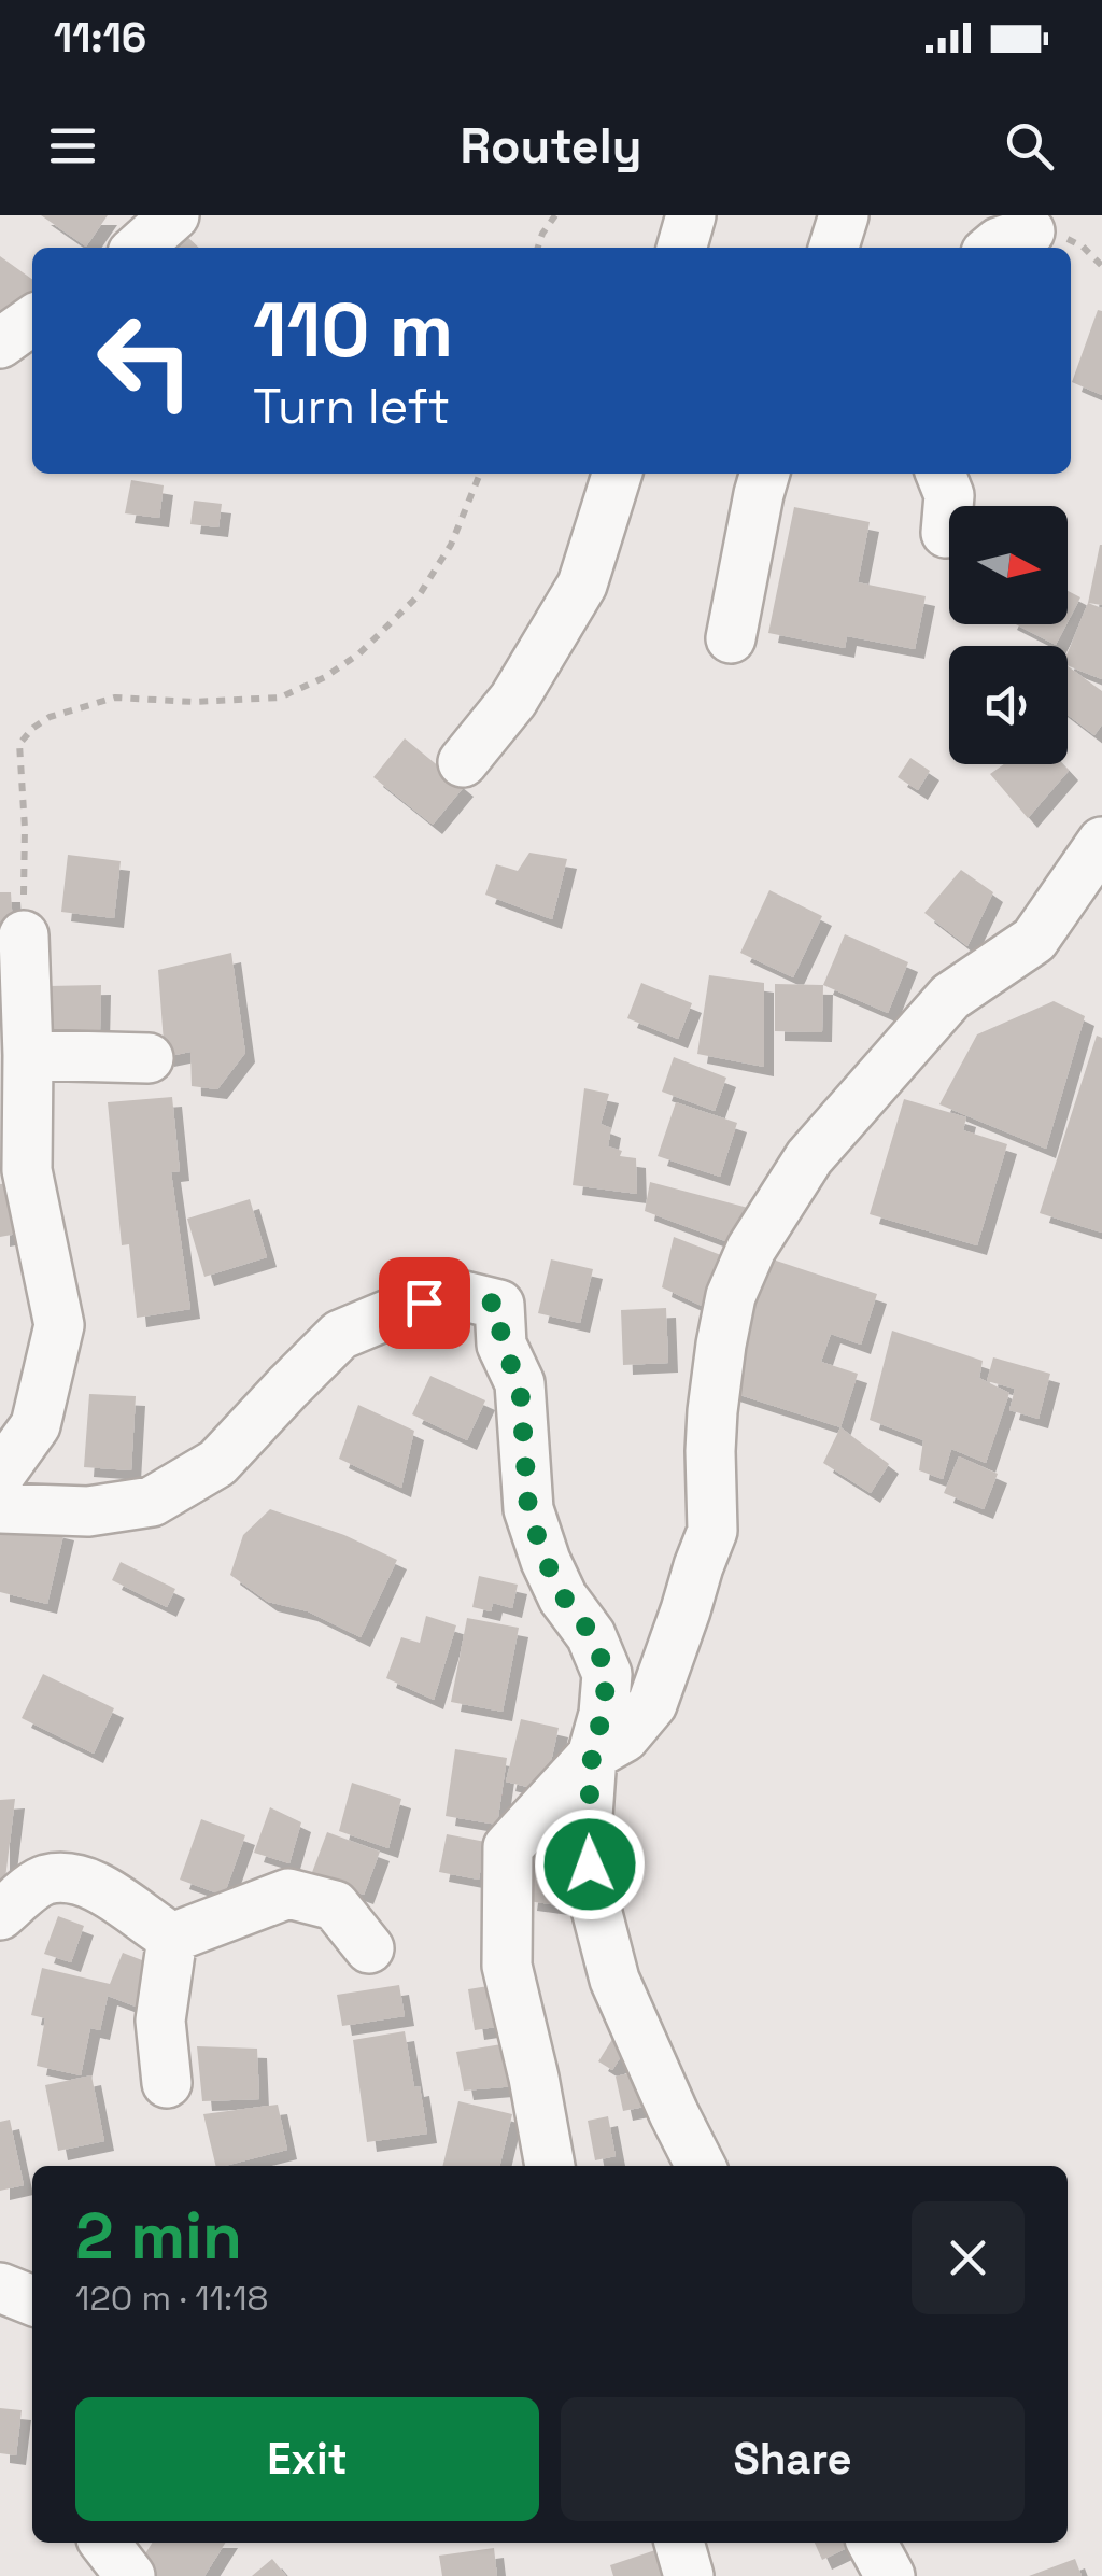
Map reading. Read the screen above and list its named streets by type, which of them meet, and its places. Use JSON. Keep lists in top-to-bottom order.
{
  "north": "right",
  "page": {
    "status": "11:16",
    "header": "Routely",
    "turn": ["110 m", "Turn left"],
    "heading": ["2 min", "120 m · 11:18"],
    "buttons": ["Exit", "Share"]
  }
}
